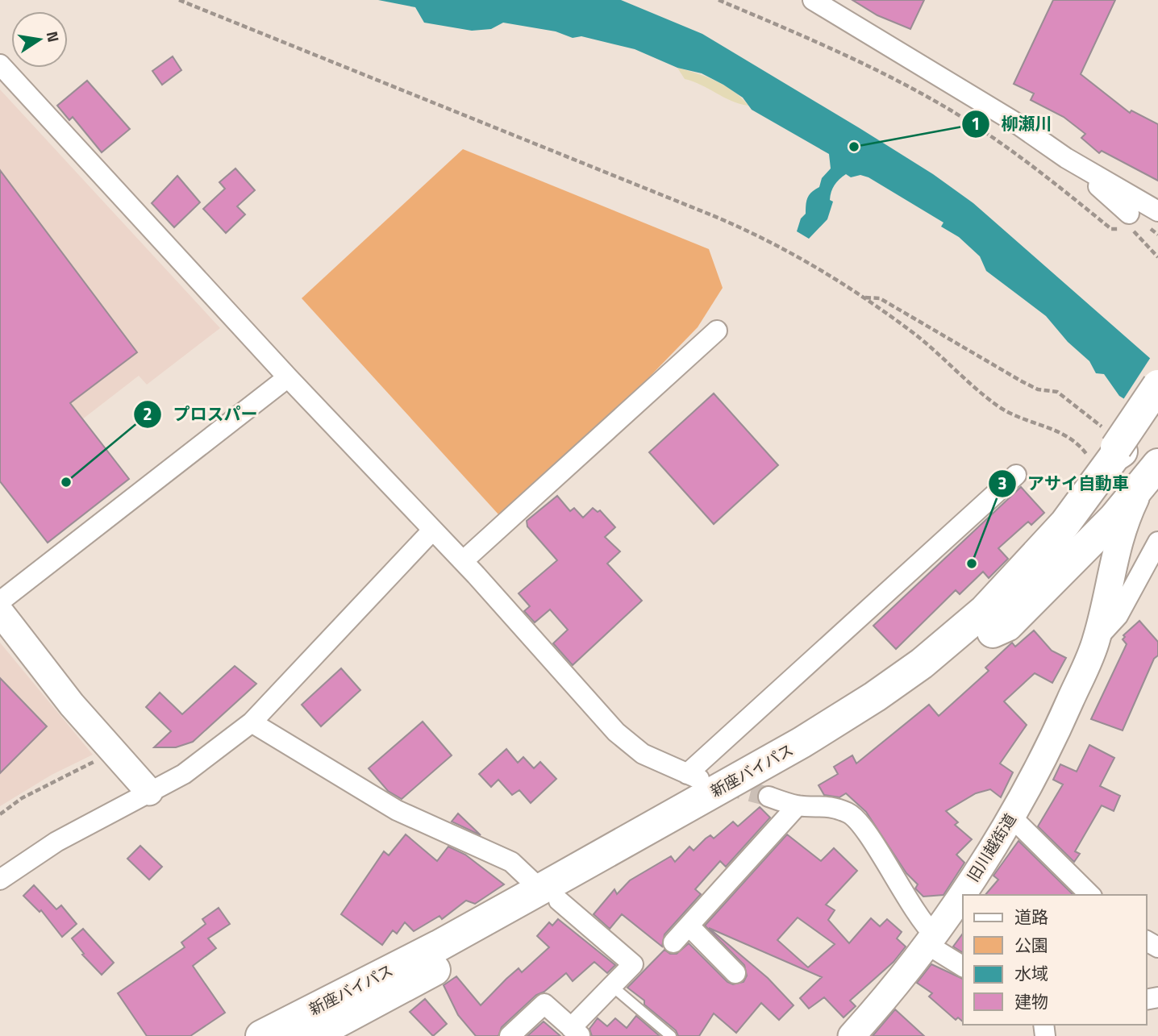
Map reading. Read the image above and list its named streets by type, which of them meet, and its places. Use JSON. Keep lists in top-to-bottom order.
{
  "streets": {
    "highway": ["新座バイパス"],
    "main road": ["旧川越街道"]
  },
  "crossings": [
    ["新座バイパス", "旧川越街道"]
  ],
  "places": ["柳瀬川", "プロスパー", "アサイ自動車"],
  "legend": [
    "道路",
    "公園",
    "水域",
    "建物"
  ],
  "north": "right"
}
